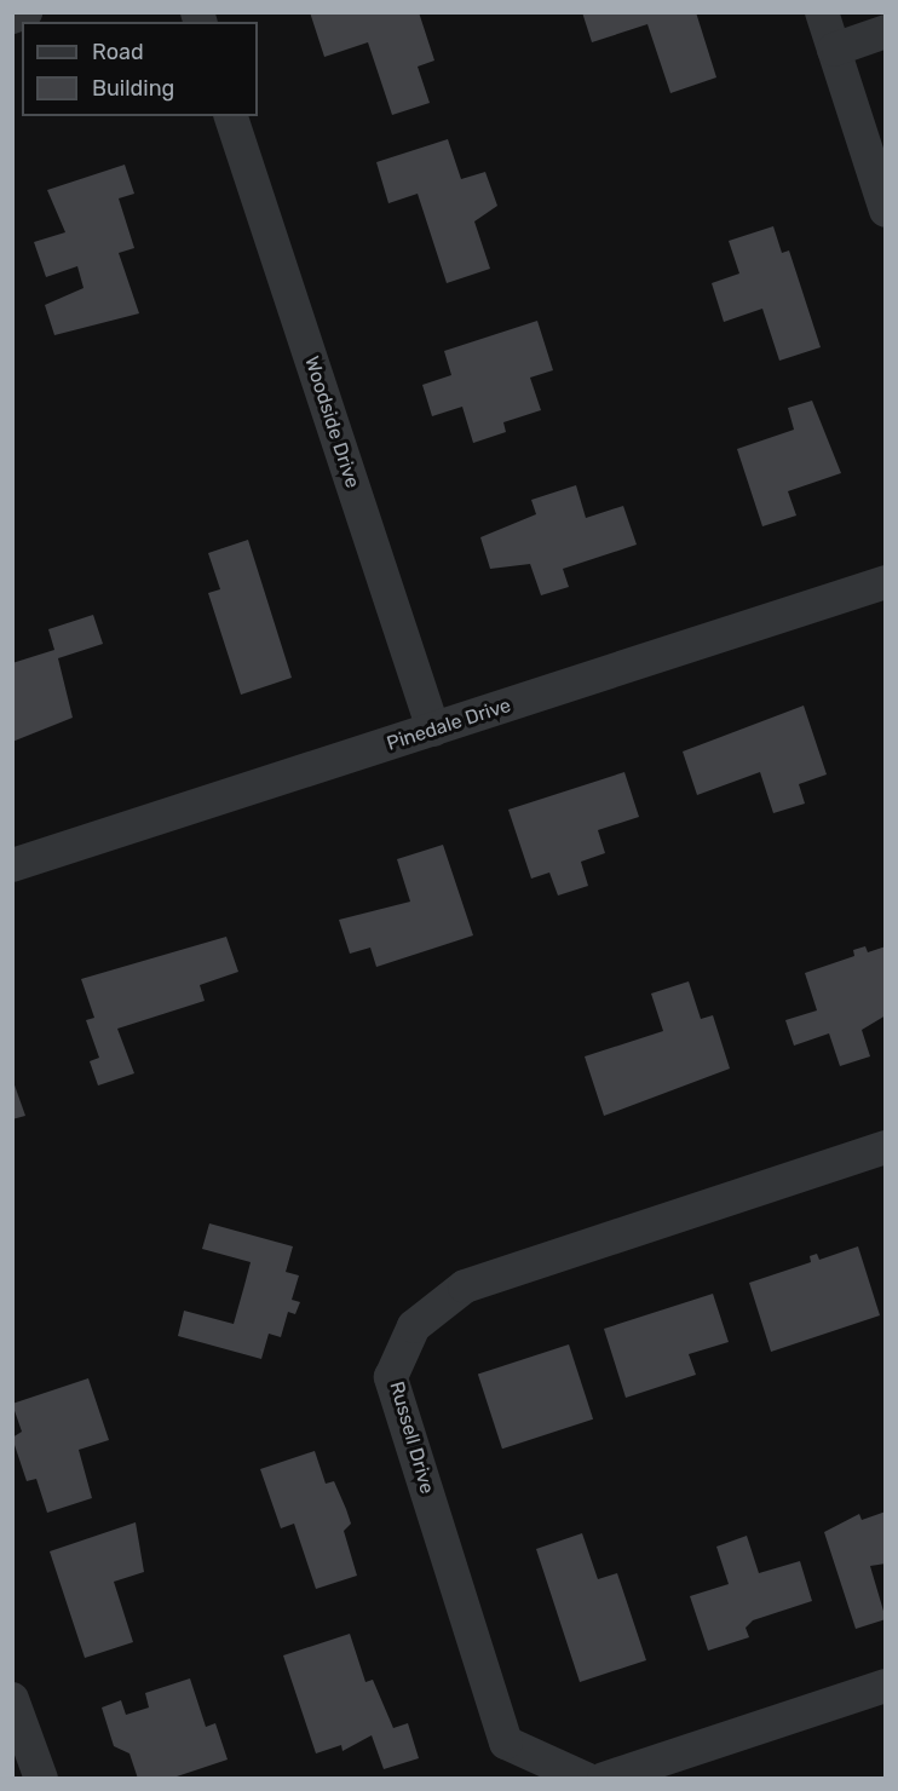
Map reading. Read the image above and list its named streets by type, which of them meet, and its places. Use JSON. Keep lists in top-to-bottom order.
{
  "streets": {
    "street": ["Woodside Drive", "Pinedale Drive", "Russell Drive"]
  },
  "crossings": [
    ["Woodside Drive", "Pinedale Drive"]
  ],
  "legend": ["Road", "Building"]
}
